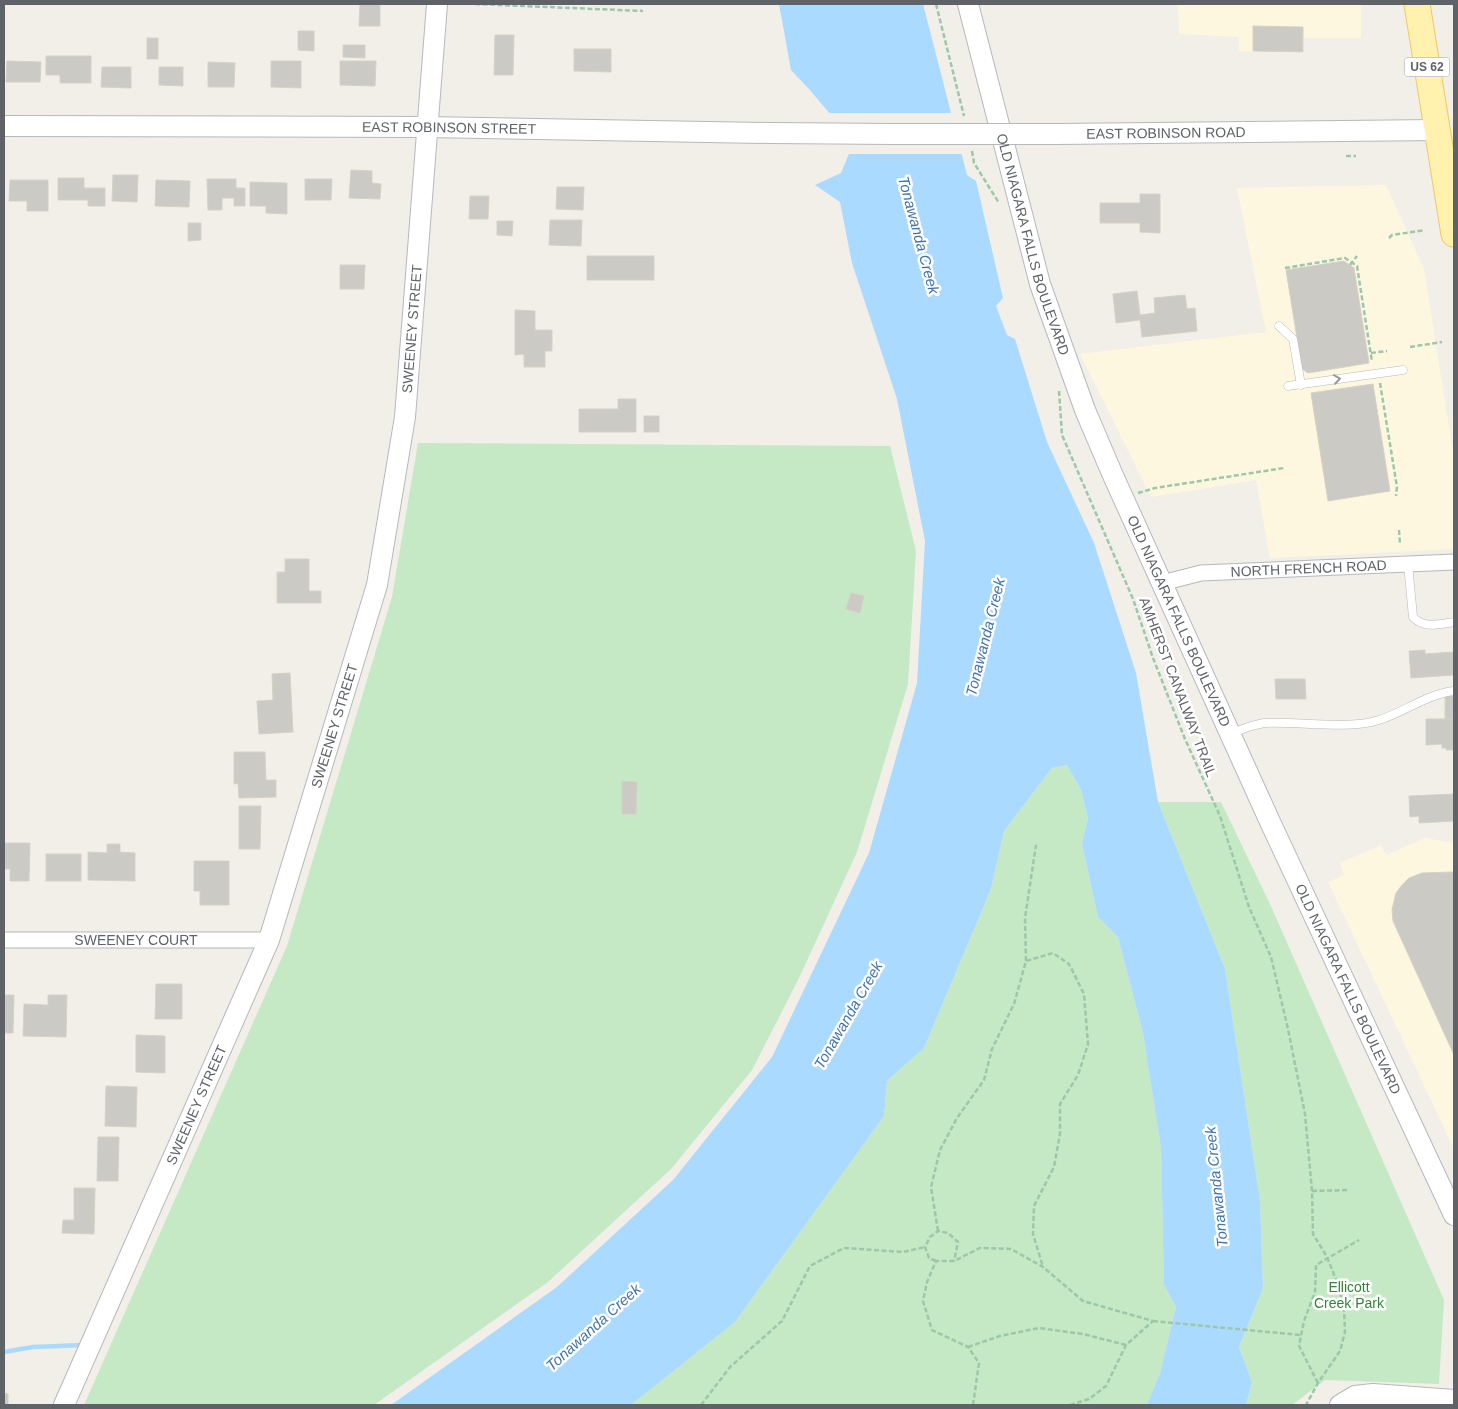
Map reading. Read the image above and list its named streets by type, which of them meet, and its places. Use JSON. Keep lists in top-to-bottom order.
{
  "streets": {
    "main road": ["US 62"],
    "street": [
      "EAST ROBINSON STREET",
      "EAST ROBINSON ROAD",
      "OLD NIAGARA FALLS BOULEVARD",
      "SWEENEY STREET",
      "NORTH FRENCH ROAD",
      "SWEENEY COURT"
    ],
    "path": ["AMHERST CANALWAY TRAIL"]
  },
  "crossings": [
    ["US 62", "EAST ROBINSON ROAD"],
    ["EAST ROBINSON STREET", "EAST ROBINSON ROAD"],
    ["EAST ROBINSON STREET", "SWEENEY STREET"],
    ["OLD NIAGARA FALLS BOULEVARD", "NORTH FRENCH ROAD"],
    ["SWEENEY STREET", "SWEENEY COURT"]
  ],
  "water": ["Tonawanda Creek"],
  "parks": ["Ellicott Creek Park"]
}
